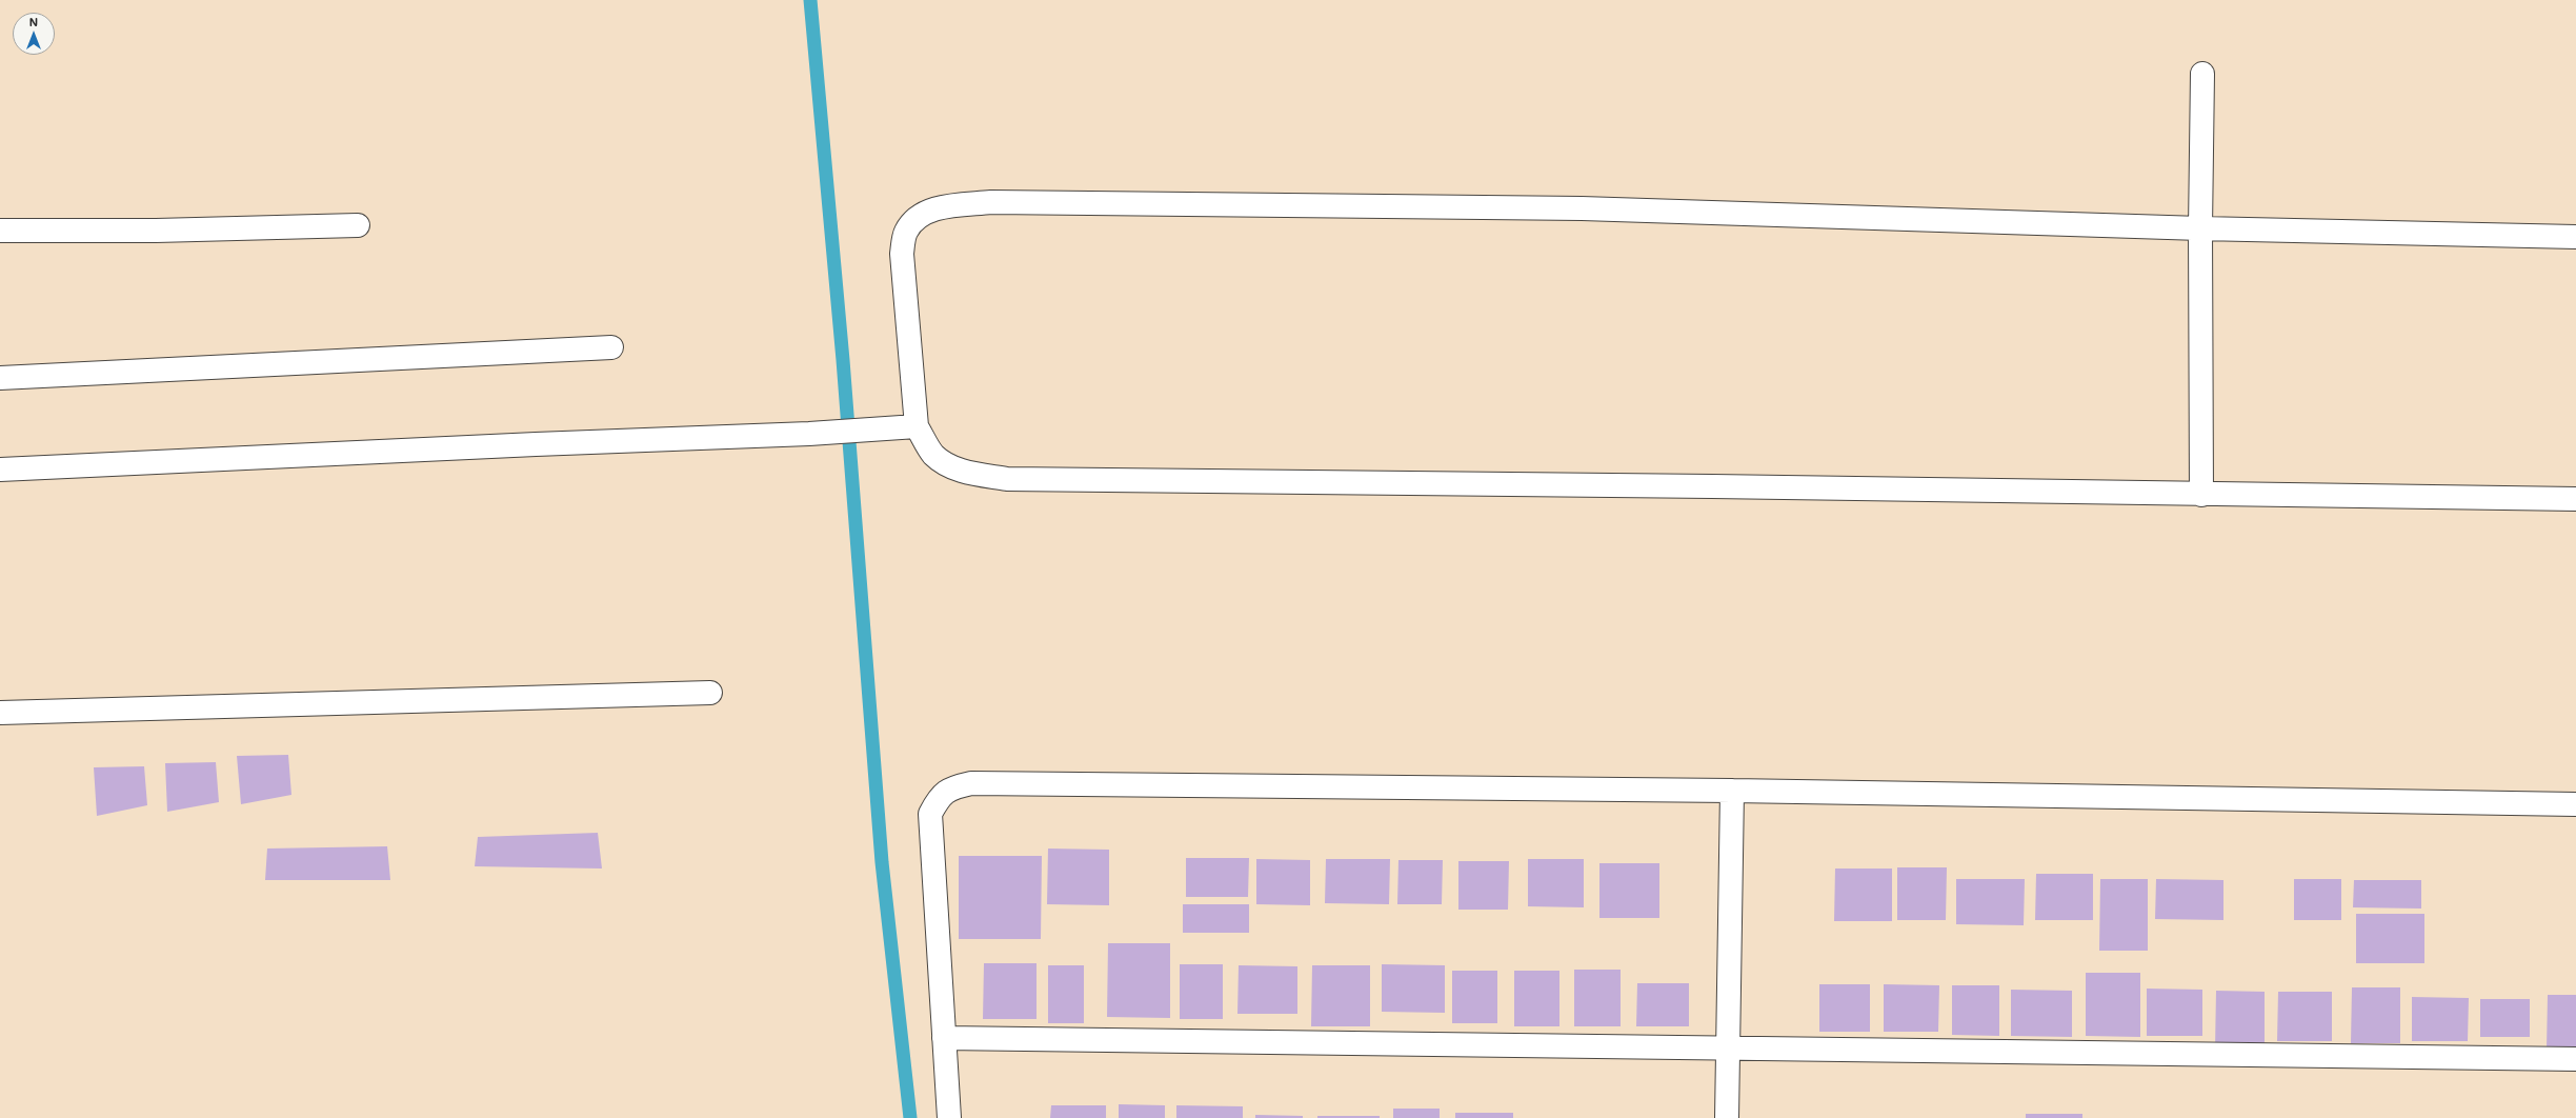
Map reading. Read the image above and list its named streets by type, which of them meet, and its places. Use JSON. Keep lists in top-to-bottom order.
{
  "north": "top"
}
